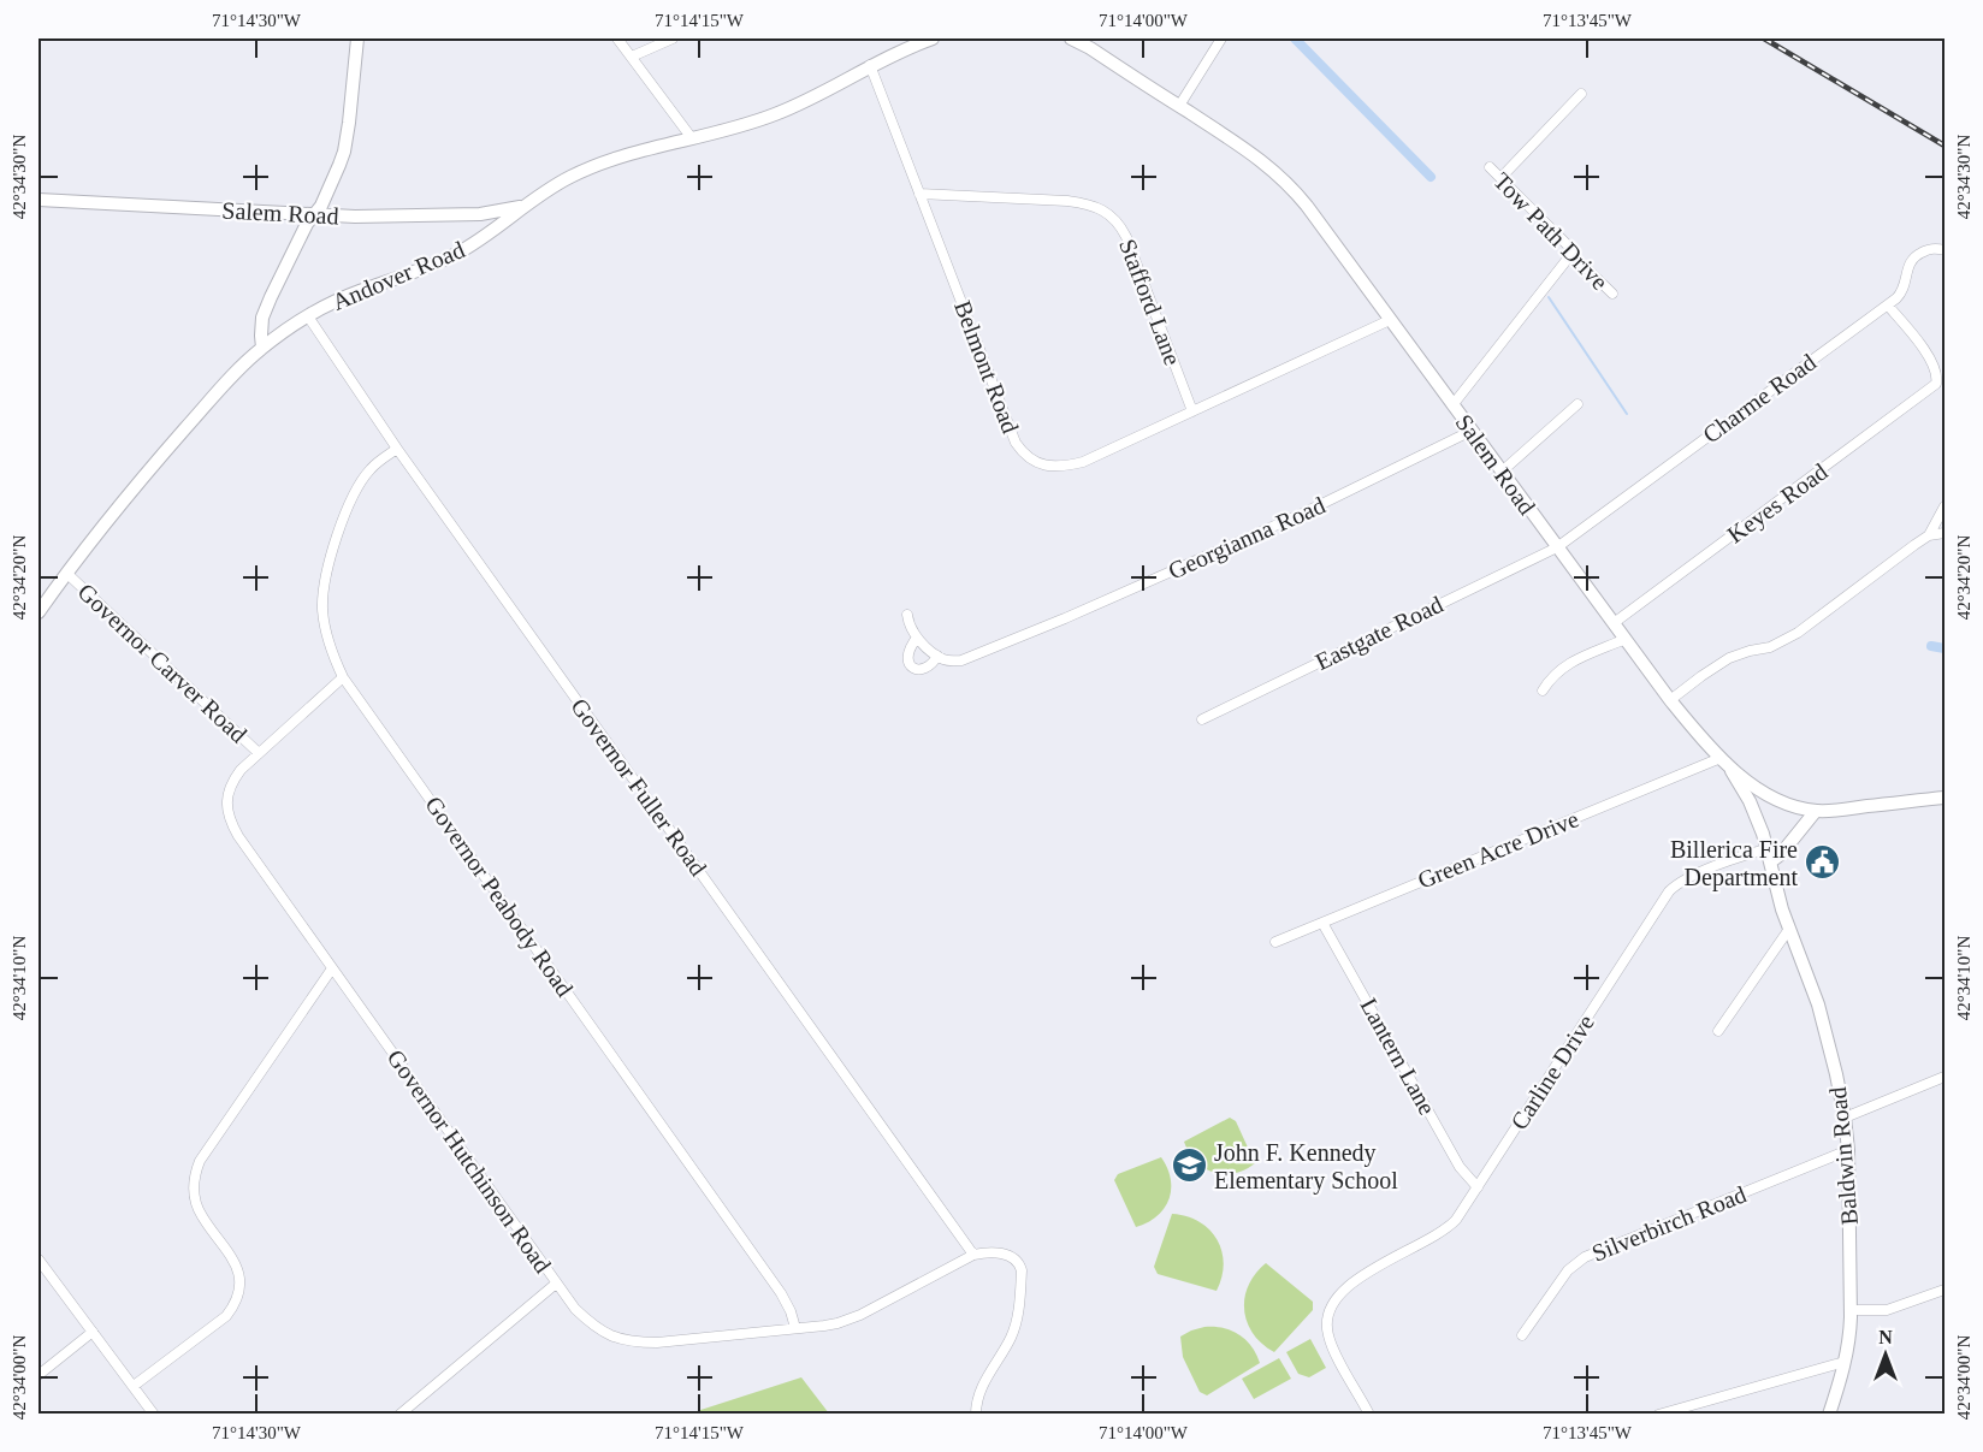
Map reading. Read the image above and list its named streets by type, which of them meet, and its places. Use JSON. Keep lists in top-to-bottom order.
{
  "streets": {
    "main road": ["Salem Road", "Andover Road", "Baldwin Road"],
    "street": [
      "Tow Path Drive",
      "Stafford Lane",
      "Belmont Road",
      "Charme Road",
      "Keyes Road",
      "Georgianna Road",
      "Eastgate Road",
      "Governor Carver Road",
      "Governor Fuller Road",
      "Green Acre Drive",
      "Governor Peabody Road",
      "Lantern Lane",
      "Carline Drive",
      "Governor Hutchinson Road",
      "Silverbirch Road"
    ]
  },
  "crossings": [
    ["Salem Road", "Andover Road"],
    ["Salem Road", "Belmont Road"],
    ["Salem Road", "Charme Road"],
    ["Salem Road", "Keyes Road"],
    ["Salem Road", "Georgianna Road"],
    ["Salem Road", "Eastgate Road"],
    ["Salem Road", "Green Acre Drive"],
    ["Salem Road", "Baldwin Road"],
    ["Andover Road", "Belmont Road"],
    ["Andover Road", "Governor Carver Road"],
    ["Andover Road", "Governor Fuller Road"],
    ["Stafford Lane", "Belmont Road"],
    ["Charme Road", "Keyes Road"],
    ["Charme Road", "Eastgate Road"],
    ["Governor Carver Road", "Governor Hutchinson Road"],
    ["Governor Fuller Road", "Governor Peabody Road"],
    ["Governor Fuller Road", "Governor Hutchinson Road"],
    ["Green Acre Drive", "Lantern Lane"],
    ["Green Acre Drive", "Baldwin Road"],
    ["Governor Peabody Road", "Governor Hutchinson Road"],
    ["Lantern Lane", "Carline Drive"],
    ["Carline Drive", "Baldwin Road"],
    ["Baldwin Road", "Silverbirch Road"]
  ],
  "places": {
    "public building": ["Billerica Fire Department"],
    "school or university": ["John F. Kennedy Elementary School"]
  },
  "north": "top",
  "coordinates": [
    "71°14'30\"W",
    "71°14'15\"W",
    "71°14'00\"W",
    "71°13'45\"W",
    "42°34'30\"N",
    "42°34'20\"N",
    "42°34'10\"N",
    "42°34'00\"N"
  ]
}
